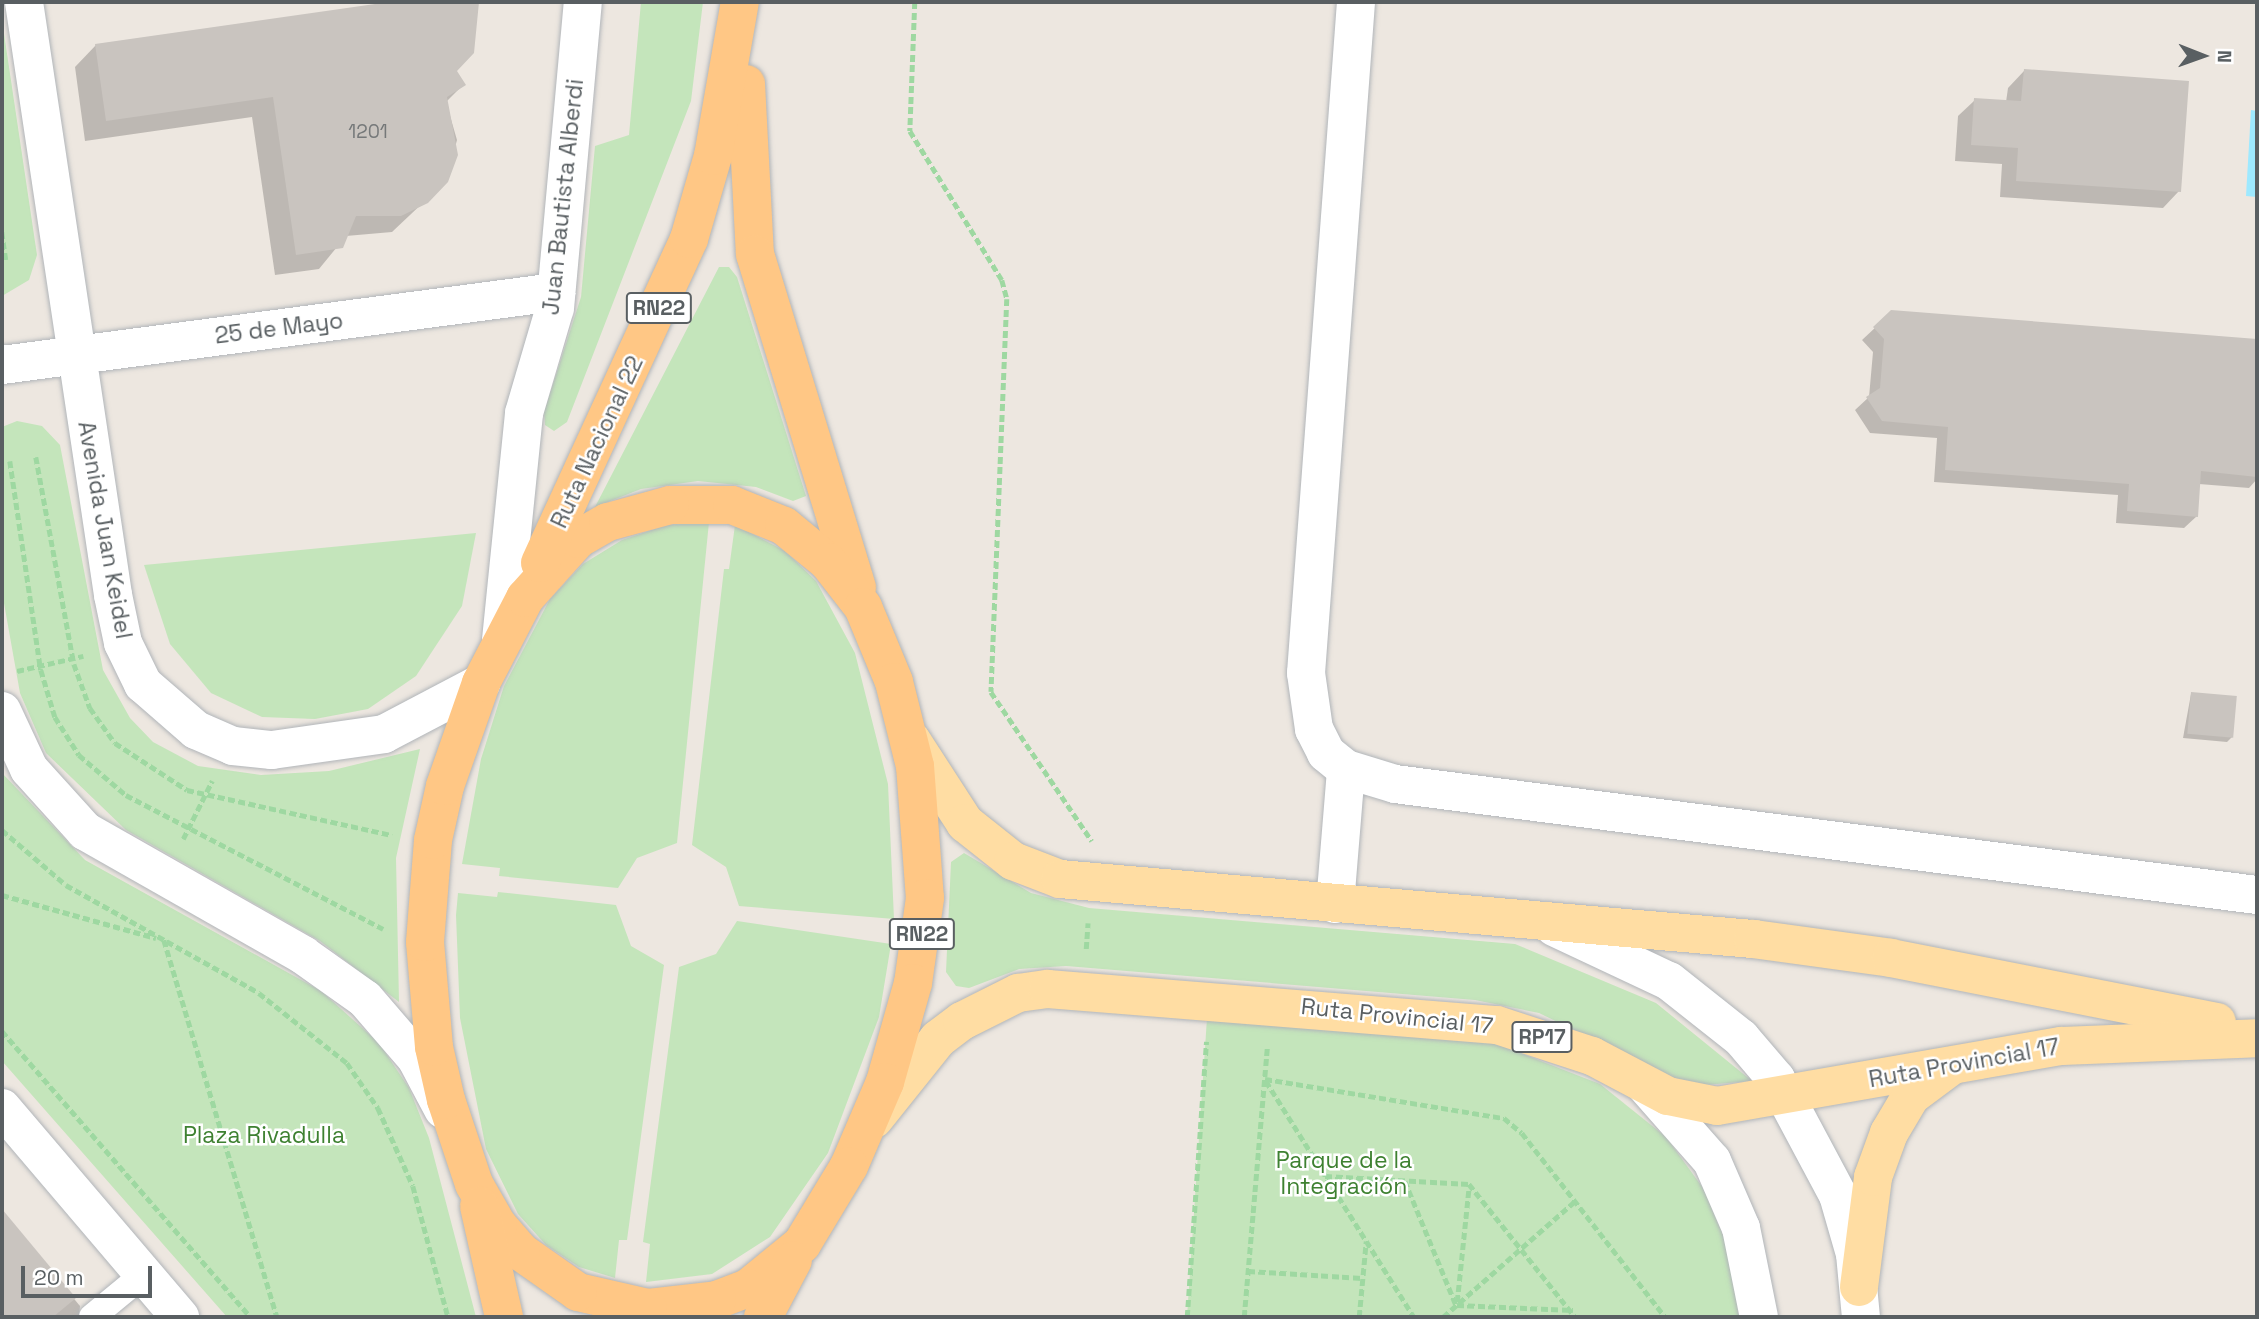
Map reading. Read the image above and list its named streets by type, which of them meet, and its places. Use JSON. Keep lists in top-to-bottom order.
{
  "streets": {
    "highway": ["RN22", "Ruta Nacional 22"],
    "main road": ["Ruta Provincial 17", "RP17"],
    "street": ["Juan Bautista Alberdi", "25 de Mayo", "Avenida Juan Keidel"]
  },
  "crossings": [
    ["Juan Bautista Alberdi", "RN22"],
    ["Juan Bautista Alberdi", "25 de Mayo"],
    ["RN22", "Ruta Nacional 22"],
    ["RN22", "Avenida Juan Keidel"],
    ["RN22", "Ruta Provincial 17"],
    ["25 de Mayo", "Avenida Juan Keidel"]
  ],
  "parks": ["Plaza Rivadulla", "Parque de la Integración"],
  "house_numbers": ["1201"],
  "scale_bar": "20 m",
  "north": "right"
}
